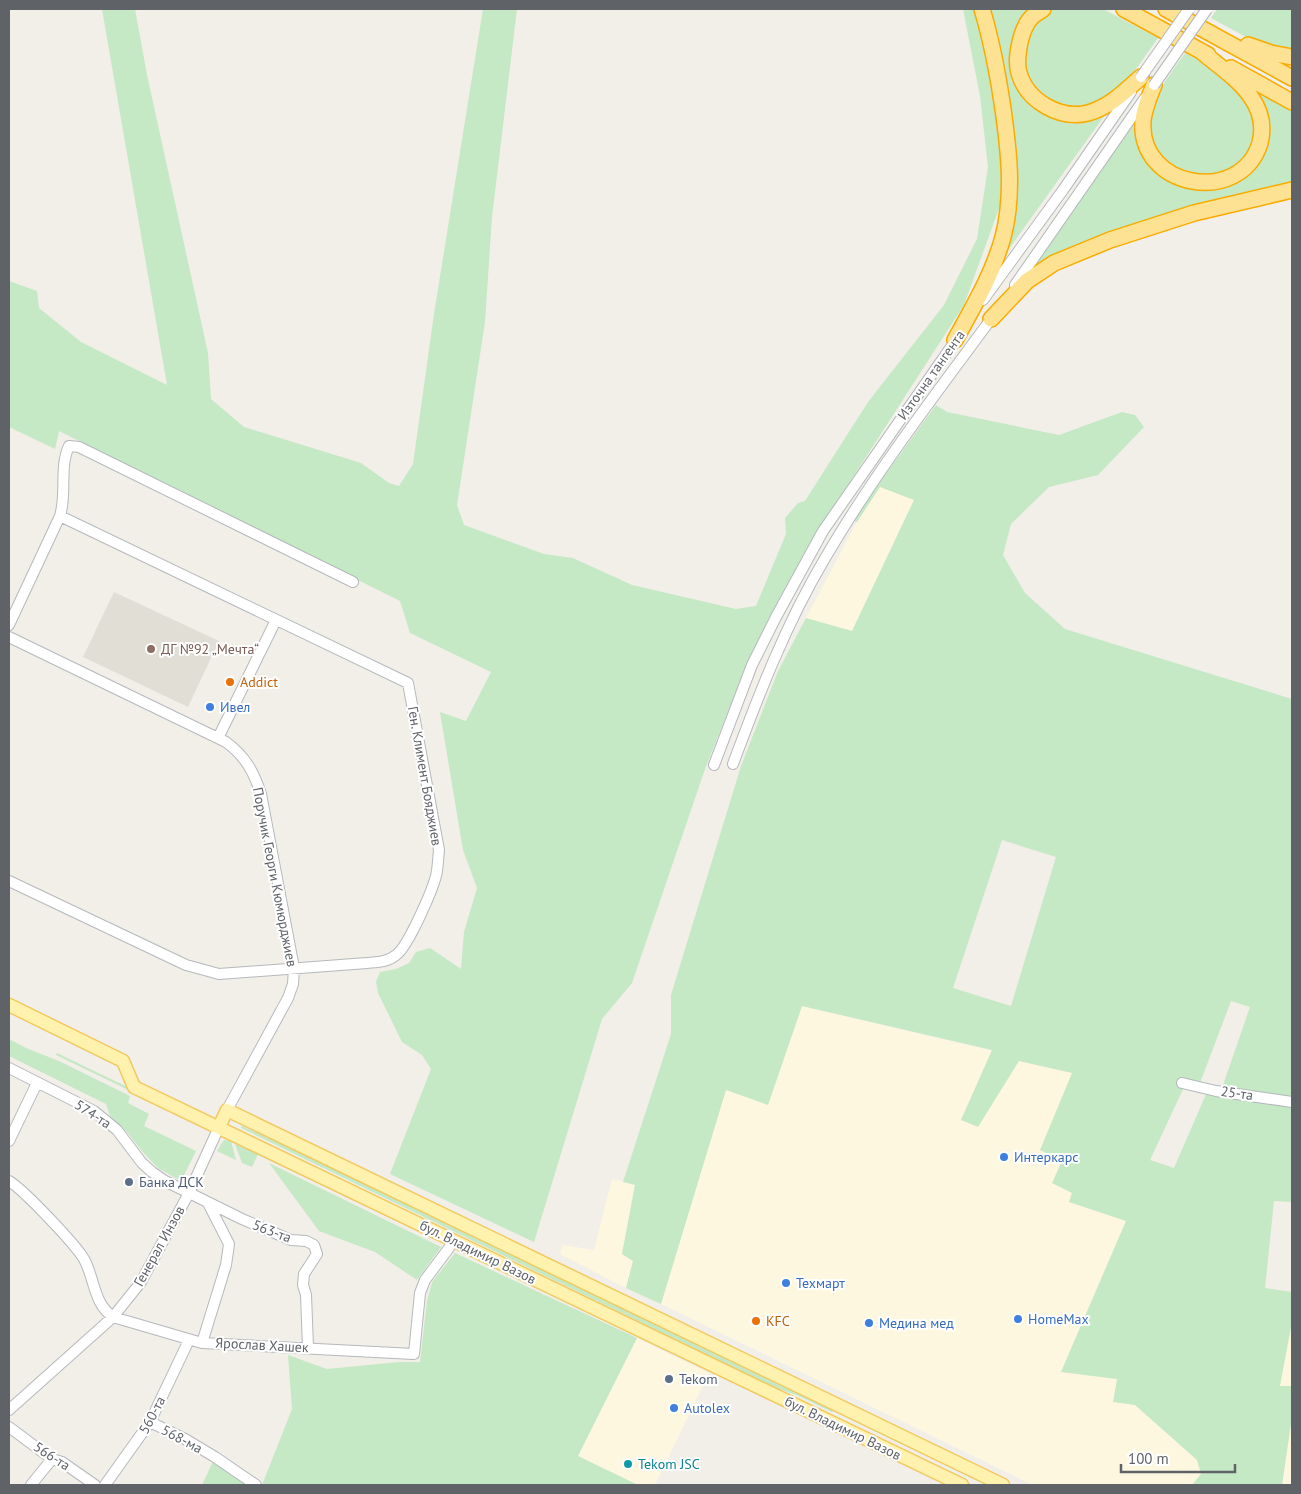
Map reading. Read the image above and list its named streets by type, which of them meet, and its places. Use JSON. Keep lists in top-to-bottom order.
{
  "streets": {
    "main road": ["Поручик Георги Кюмюрджиев", "бул. Владимир Вазов"],
    "street": [
      "Източна тангента",
      "Ген. Климент Бояджиев",
      "25-та",
      "574-та",
      "563-та",
      "Генерал Инзов",
      "Ярослав Хашек",
      "560-та",
      "568-ма",
      "566-та"
    ]
  },
  "crossings": [
    ["Ген. Климент Бояджиев", "Поручик Георги Кюмюрджиев"],
    ["Поручик Георги Кюмюрджиев", "Генерал Инзов"],
    ["Поручик Георги Кюмюрджиев", "бул. Владимир Вазов"],
    ["574-та", "563-та"],
    ["574-та", "Генерал Инзов"],
    ["563-та", "Генерал Инзов"],
    ["563-та", "Ярослав Хашек"],
    ["Генерал Инзов", "бул. Владимир Вазов"],
    ["Генерал Инзов", "Ярослав Хашек"],
    ["Ярослав Хашек", "560-та"],
    ["560-та", "568-ма"]
  ],
  "places": [
    "ДГ №92 „Мечта“",
    "Addict",
    "Ивел",
    "Интеркарс",
    "Банка ДСК",
    "Техмарт",
    "HomeMax",
    "KFC",
    "Медина мед",
    "Tekom",
    "Autolex",
    "Tekom JSC"
  ],
  "scale_bar": "100 m"
}
